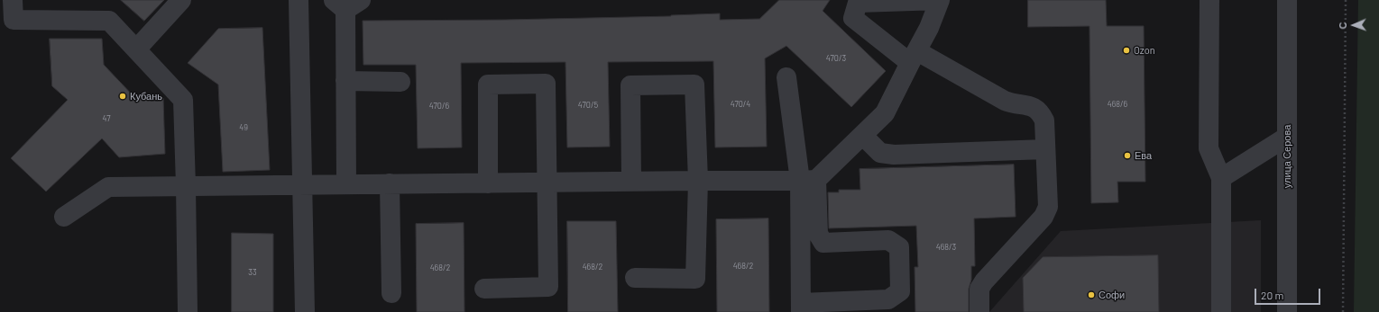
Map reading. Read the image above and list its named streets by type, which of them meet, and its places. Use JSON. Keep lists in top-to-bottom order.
{
  "streets": {
    "street": ["улица Серова"]
  },
  "places": [
    "Ozon",
    "Кубань",
    "Ева",
    "Софи"
  ],
  "house_numbers": [
    "470/3",
    "470/4",
    "468/6",
    "470/5",
    "470/6",
    "47",
    "49",
    "468/3",
    "468/2",
    "468/2",
    "468/2",
    "33"
  ],
  "scale_bar": "20 m",
  "north": "left"
}
